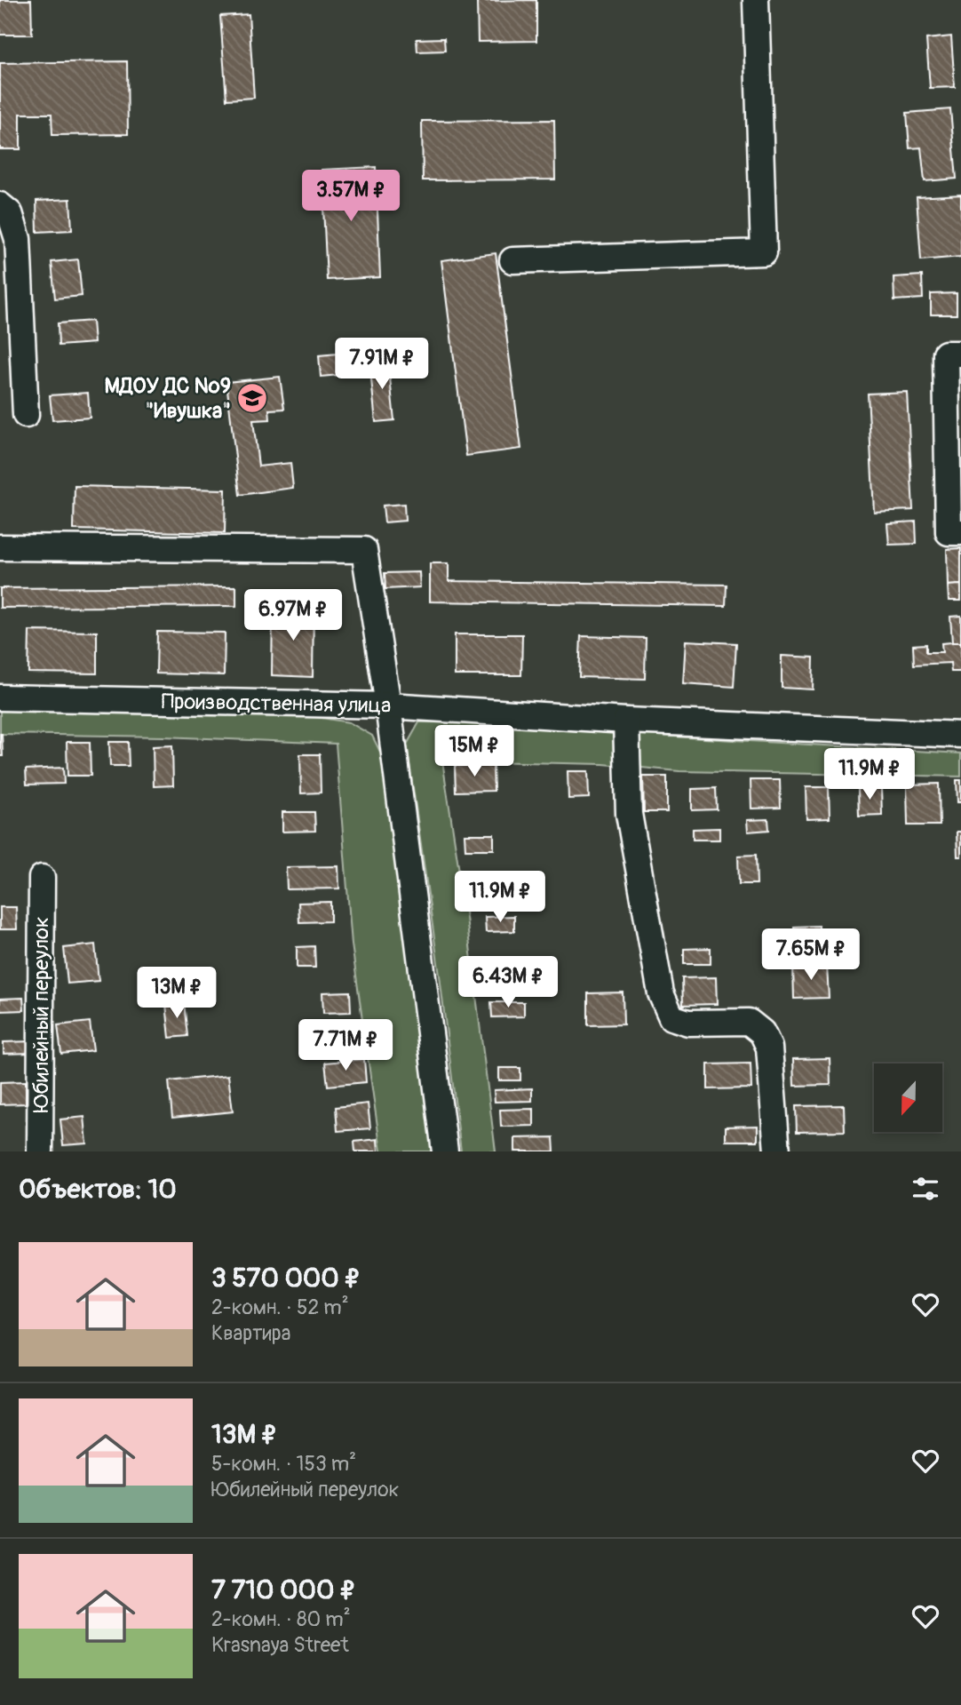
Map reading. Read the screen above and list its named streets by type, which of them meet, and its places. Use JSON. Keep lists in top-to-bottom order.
{
  "streets": {
    "street": ["Производственная улица", "Юбилейный переулок"]
  },
  "places": {
    "school or university": ["МДОУ ДС №9 \"Ивушка\""]
  },
  "north": "bottom",
  "page": {
    "price": [
      "3.57M ₽",
      "7.91M ₽",
      "6.97M ₽",
      "15M ₽",
      "11.9M ₽",
      "11.9M ₽",
      "7.65M ₽",
      "6.43M ₽",
      "13M ₽",
      "7.71M ₽"
    ],
    "heading": "Объектов: 10",
    "list": [
      {
        "name": "3 570 000 ₽",
        "note": "2-комн. · 52 m² · Квартира"
      },
      {
        "name": "13M ₽",
        "note": "5-комн. · 153 m² · Юбилейный переулок"
      },
      {
        "name": "7 710 000 ₽",
        "note": "2-комн. · 80 m² · Krasnaya Street"
      }
    ]
  }
}
